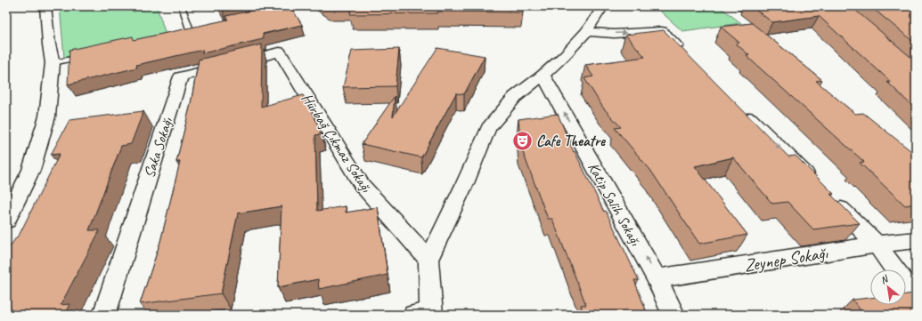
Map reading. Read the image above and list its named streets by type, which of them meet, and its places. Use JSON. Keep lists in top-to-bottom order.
{
  "streets": {
    "street": [
      "Hürbağ Çıkmaz Sokağı",
      "Saka Sokağı",
      "Katip Salih Sokağı",
      "Zeynep Sokağı"
    ]
  },
  "crossings": [
    ["Hürbağ Çıkmaz Sokağı", "Saka Sokağı"],
    ["Katip Salih Sokağı", "Zeynep Sokağı"]
  ],
  "one_way": ["Katip Salih Sokağı"],
  "places": {
    "theatre": ["Cafe Theatre"]
  },
  "north": "top left"
}
